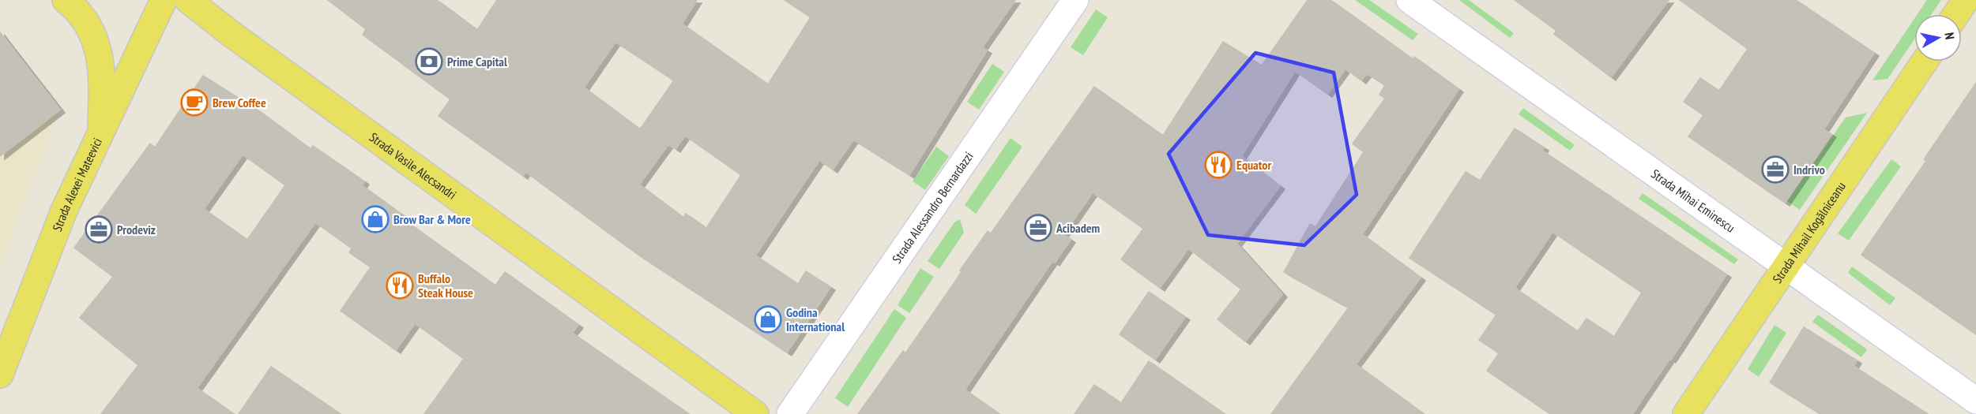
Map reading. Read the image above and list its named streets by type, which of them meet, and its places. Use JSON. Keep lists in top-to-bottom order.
{
  "streets": {
    "main road": ["Strada Vasile Alecsandri", "Strada Alexei Mateevici", "Strada Mihail Kogălniceanu"],
    "street": ["Strada Mihai Eminescu", "Strada Alessandro Bernardazzi"]
  },
  "crossings": [
    ["Strada Mihai Eminescu", "Strada Mihail Kogălniceanu"]
  ],
  "places": {
    "bank": ["Prime Capital"],
    "cafe": ["Brew Coffee"],
    "restaurant": ["Equator", "Buffalo Steak House"],
    "office": ["Indrivo", "Acibadem", "Prodeviz"],
    "shop": ["Brow Bar & More", "Godina International"]
  },
  "north": "right"
}
